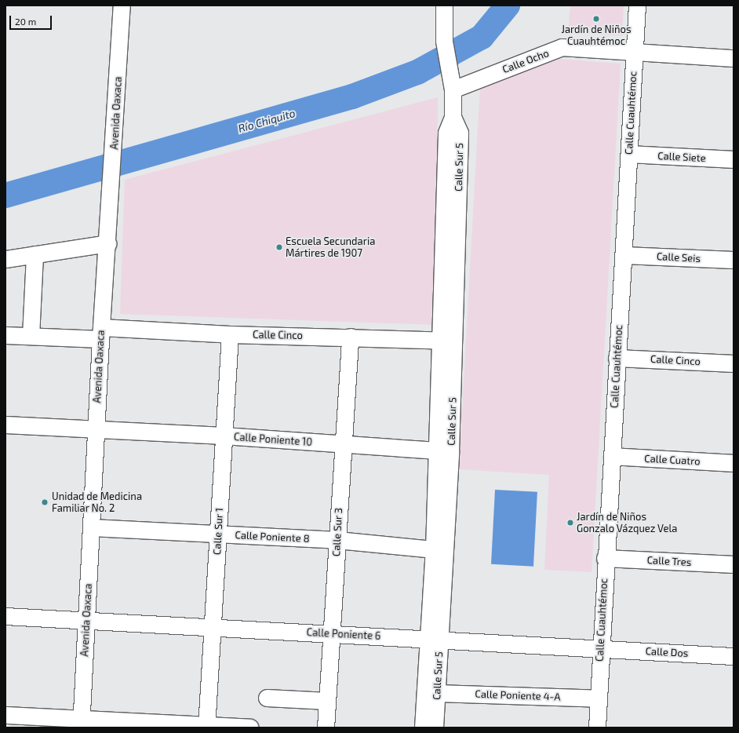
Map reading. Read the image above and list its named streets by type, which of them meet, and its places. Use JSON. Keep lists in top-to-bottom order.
{
  "streets": {
    "street": [
      "Calle Ocho",
      "Avenida Oaxaca",
      "Calle Cuauhtémoc",
      "Calle Siete",
      "Calle Sur 5",
      "Calle Seis",
      "Calle Cinco",
      "Calle Poniente 10",
      "Calle Cuatro",
      "Calle Sur 1",
      "Calle Sur 3",
      "Calle Poniente 8",
      "Calle Tres",
      "Calle Poniente 6",
      "Calle Dos",
      "Calle Poniente 4-A"
    ]
  },
  "crossings": [
    ["Calle Ocho", "Calle Cuauhtémoc"],
    ["Calle Ocho", "Calle Sur 5"],
    ["Avenida Oaxaca", "Calle Cinco"],
    ["Avenida Oaxaca", "Calle Poniente 10"],
    ["Avenida Oaxaca", "Calle Poniente 8"],
    ["Avenida Oaxaca", "Calle Poniente 6"],
    ["Calle Cuauhtémoc", "Calle Siete"],
    ["Calle Cuauhtémoc", "Calle Seis"],
    ["Calle Cuauhtémoc", "Calle Cinco"],
    ["Calle Cuauhtémoc", "Calle Cuatro"],
    ["Calle Cuauhtémoc", "Calle Tres"],
    ["Calle Cuauhtémoc", "Calle Poniente 6"],
    ["Calle Cuauhtémoc", "Calle Dos"],
    ["Calle Cuauhtémoc", "Calle Poniente 4-A"],
    ["Calle Sur 5", "Calle Cinco"],
    ["Calle Sur 5", "Calle Poniente 10"],
    ["Calle Sur 5", "Calle Poniente 8"],
    ["Calle Sur 5", "Calle Poniente 6"],
    ["Calle Sur 5", "Calle Poniente 4-A"],
    ["Calle Cinco", "Calle Sur 1"],
    ["Calle Cinco", "Calle Sur 3"],
    ["Calle Poniente 10", "Calle Sur 1"],
    ["Calle Poniente 10", "Calle Sur 3"],
    ["Calle Sur 1", "Calle Poniente 8"],
    ["Calle Sur 1", "Calle Poniente 6"],
    ["Calle Sur 3", "Calle Poniente 8"],
    ["Calle Sur 3", "Calle Poniente 6"],
    ["Calle Poniente 6", "Calle Dos"]
  ],
  "water": ["Río Chiquito"],
  "places": [
    "Jardín de Niños Cuauhtémoc",
    "Escuela Secundaria Mártires de 1907",
    "Unidad de Medicina Familiar No. 2",
    "Jardín de Niños Gonzalo Vázquez Vela"
  ],
  "scale_bar": "20 m"
}
